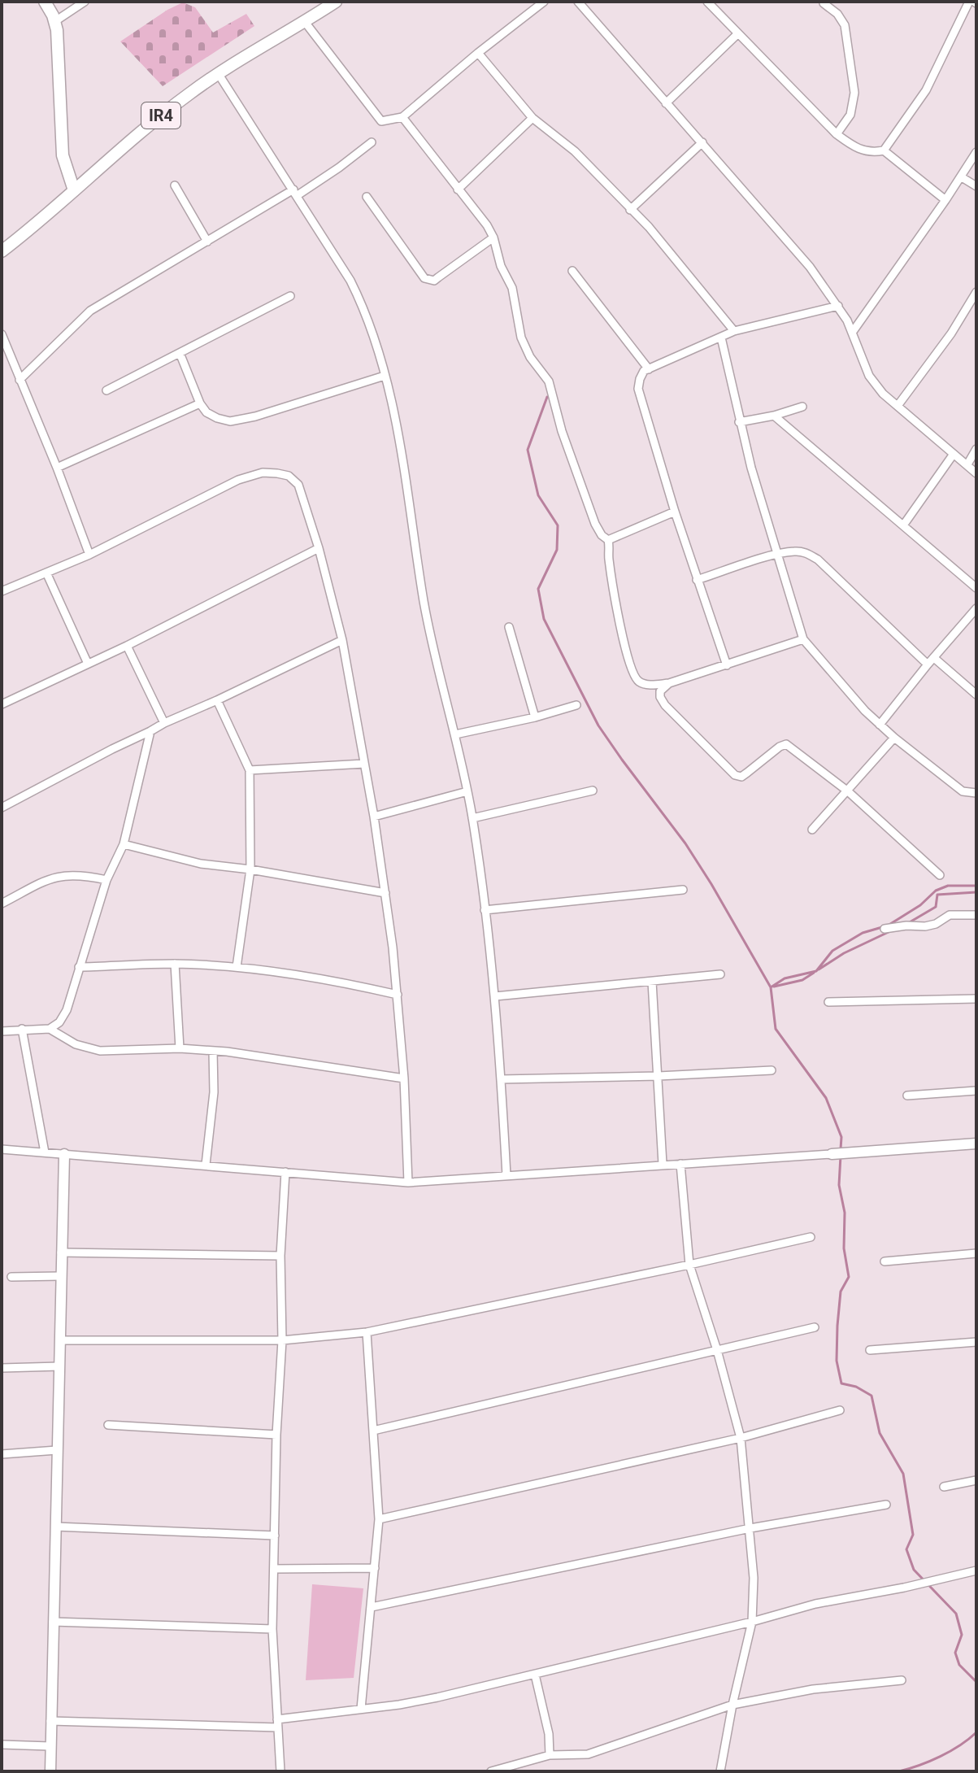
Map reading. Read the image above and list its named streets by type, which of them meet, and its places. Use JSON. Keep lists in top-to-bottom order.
{
  "streets": {
    "main road": ["IR4"]
  }
}
